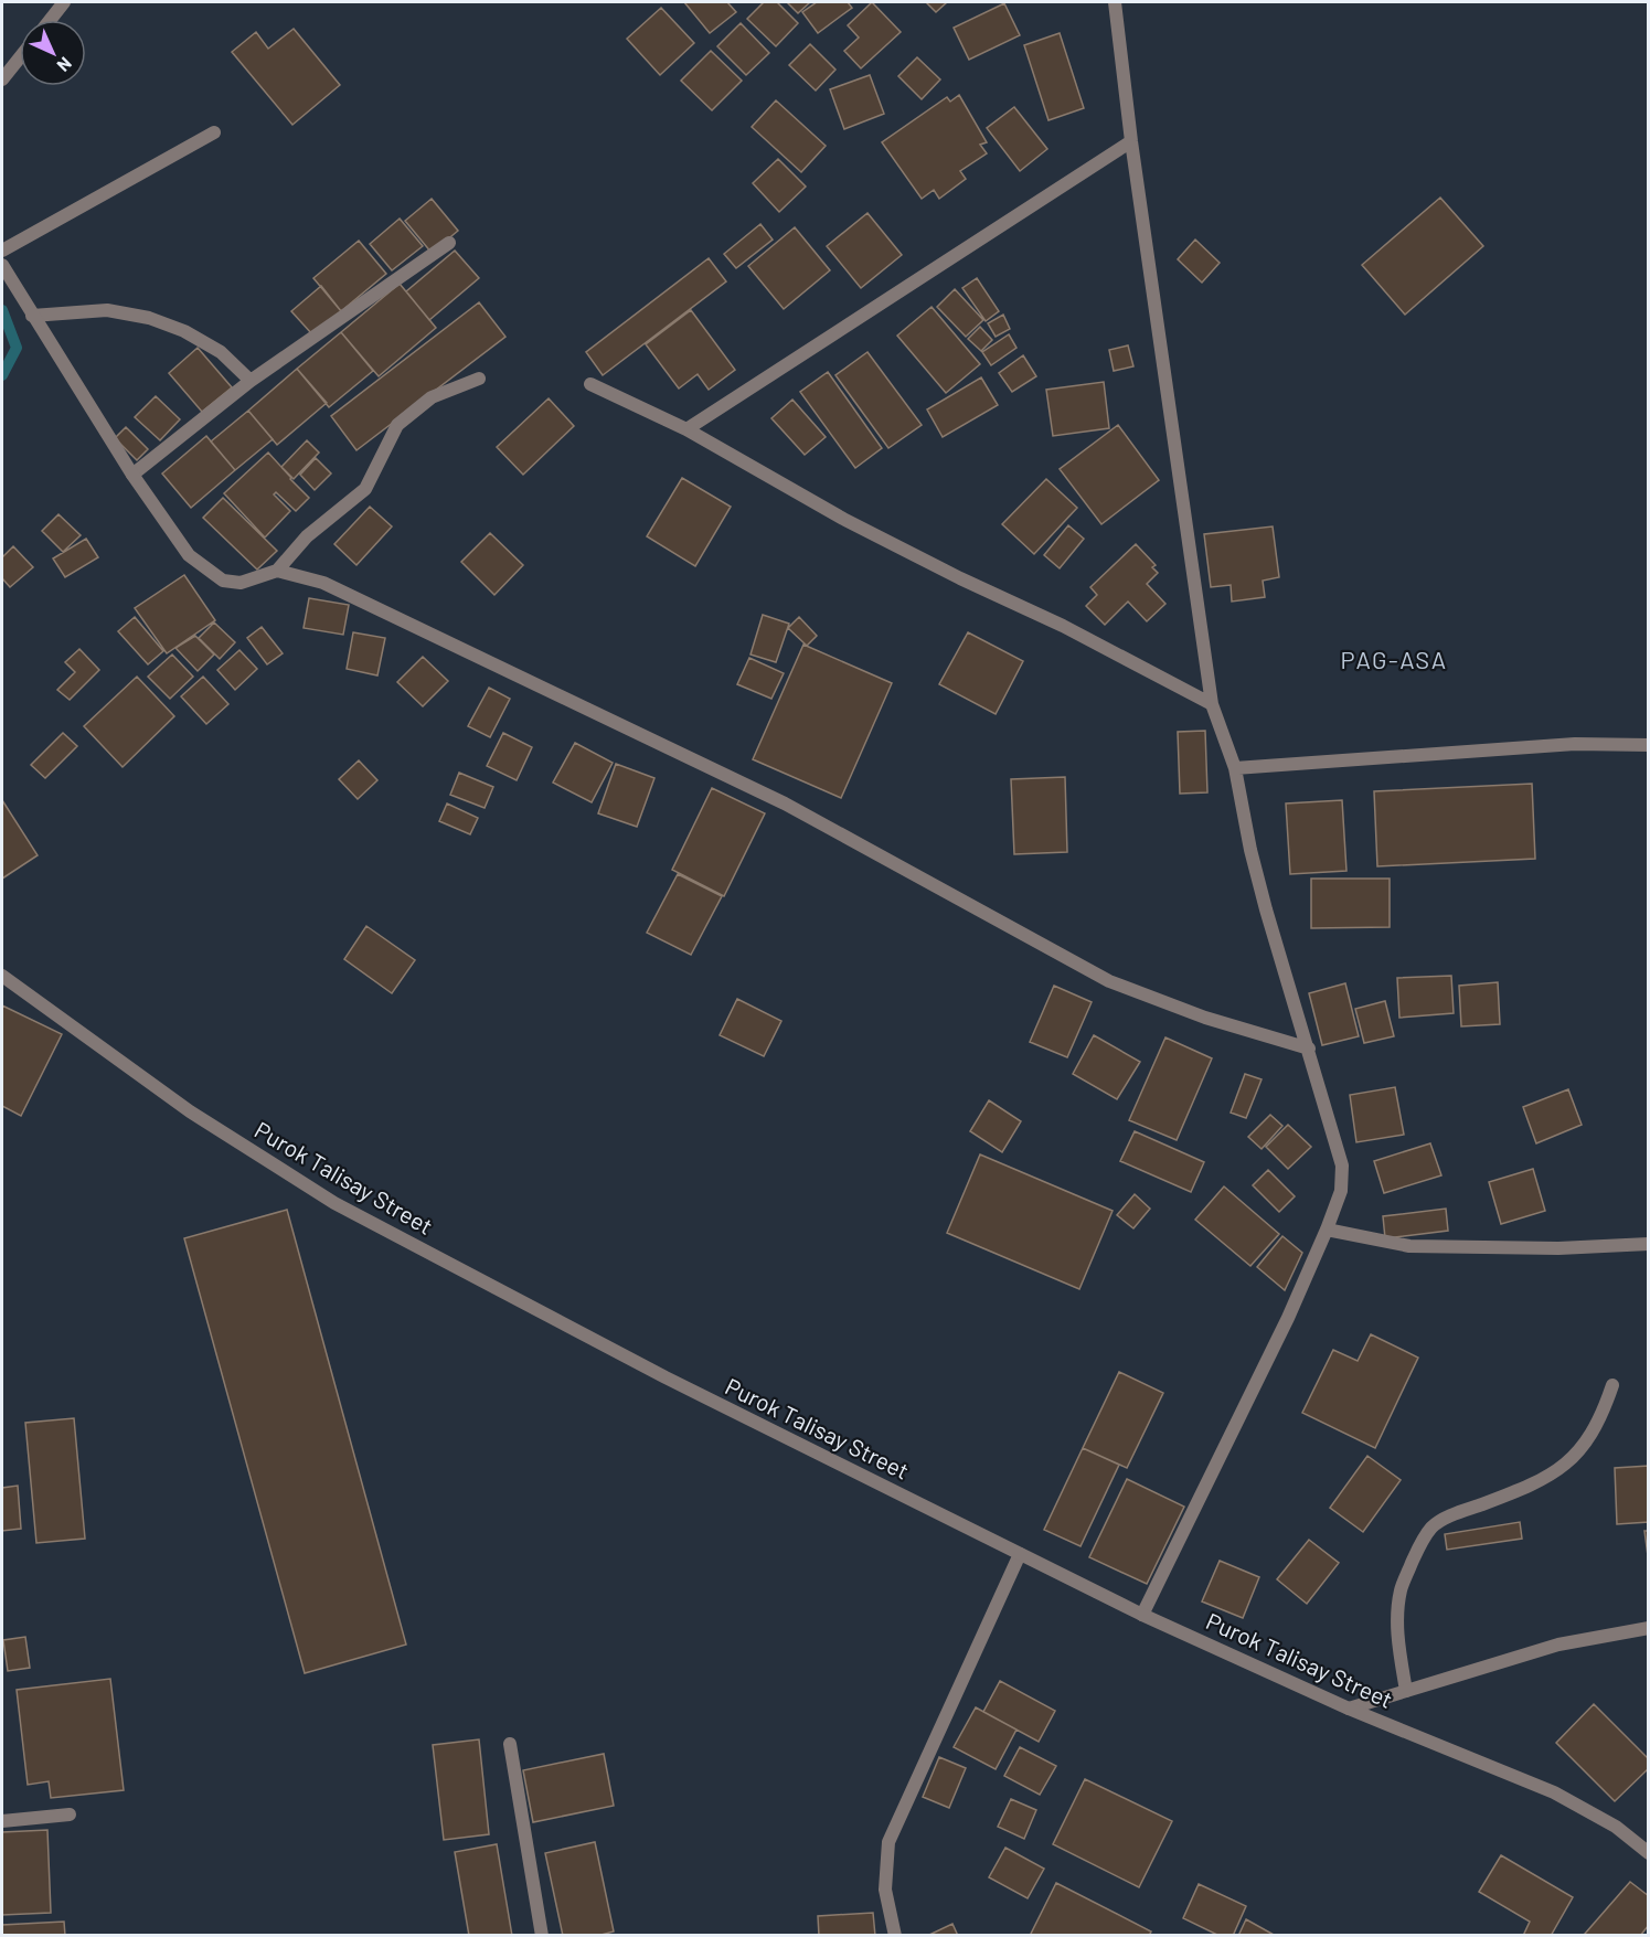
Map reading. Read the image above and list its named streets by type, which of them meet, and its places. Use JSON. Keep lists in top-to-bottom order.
{
  "streets": {
    "street": ["Purok Talisay Street"]
  },
  "districts": ["PAG-ASA"],
  "north": "bottom right"
}
